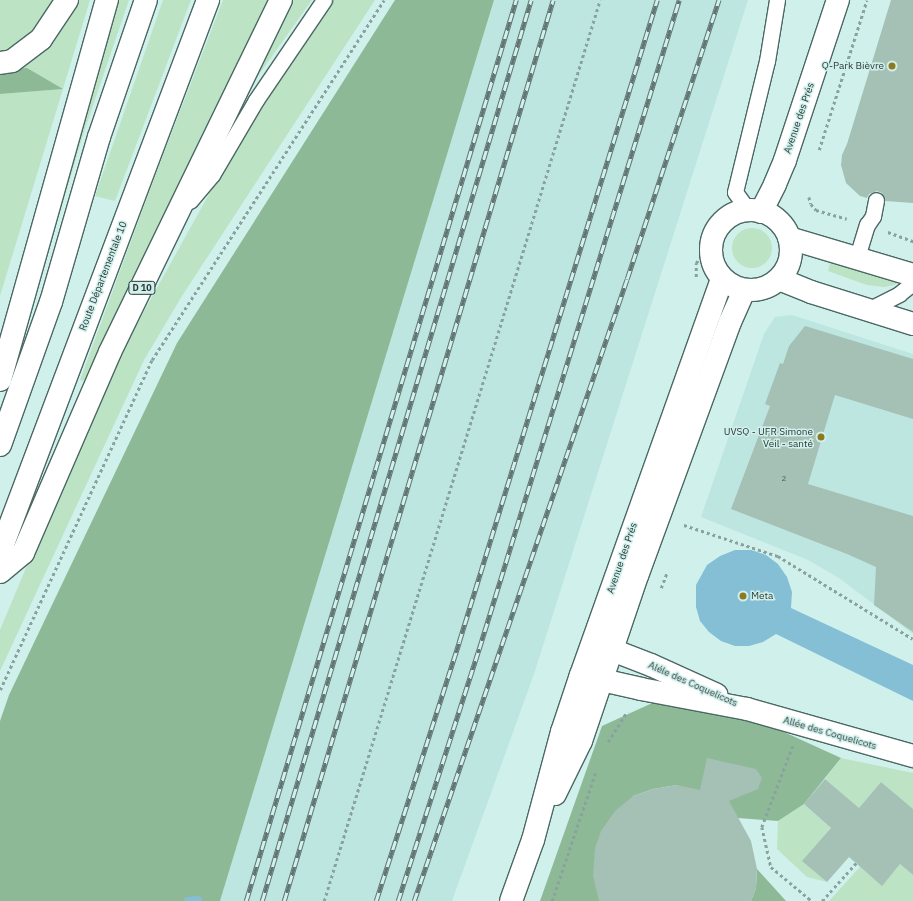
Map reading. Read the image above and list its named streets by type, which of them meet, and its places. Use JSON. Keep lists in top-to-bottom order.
{
  "streets": {
    "main road": [
      "Avenue des Prés",
      "Route Départementale 10",
      "D 10",
      "Aléle des Coquelicots",
      "Allée des Coquelicots"
    ]
  },
  "crossings": [
    ["Avenue des Prés", "Aléle des Coquelicots"],
    ["Aléle des Coquelicots", "Allée des Coquelicots"]
  ],
  "places": ["Q-Park Bièvre", "UVSQ - UFR Simone Veil - santé", "Meta"],
  "house_numbers": ["2"]
}
